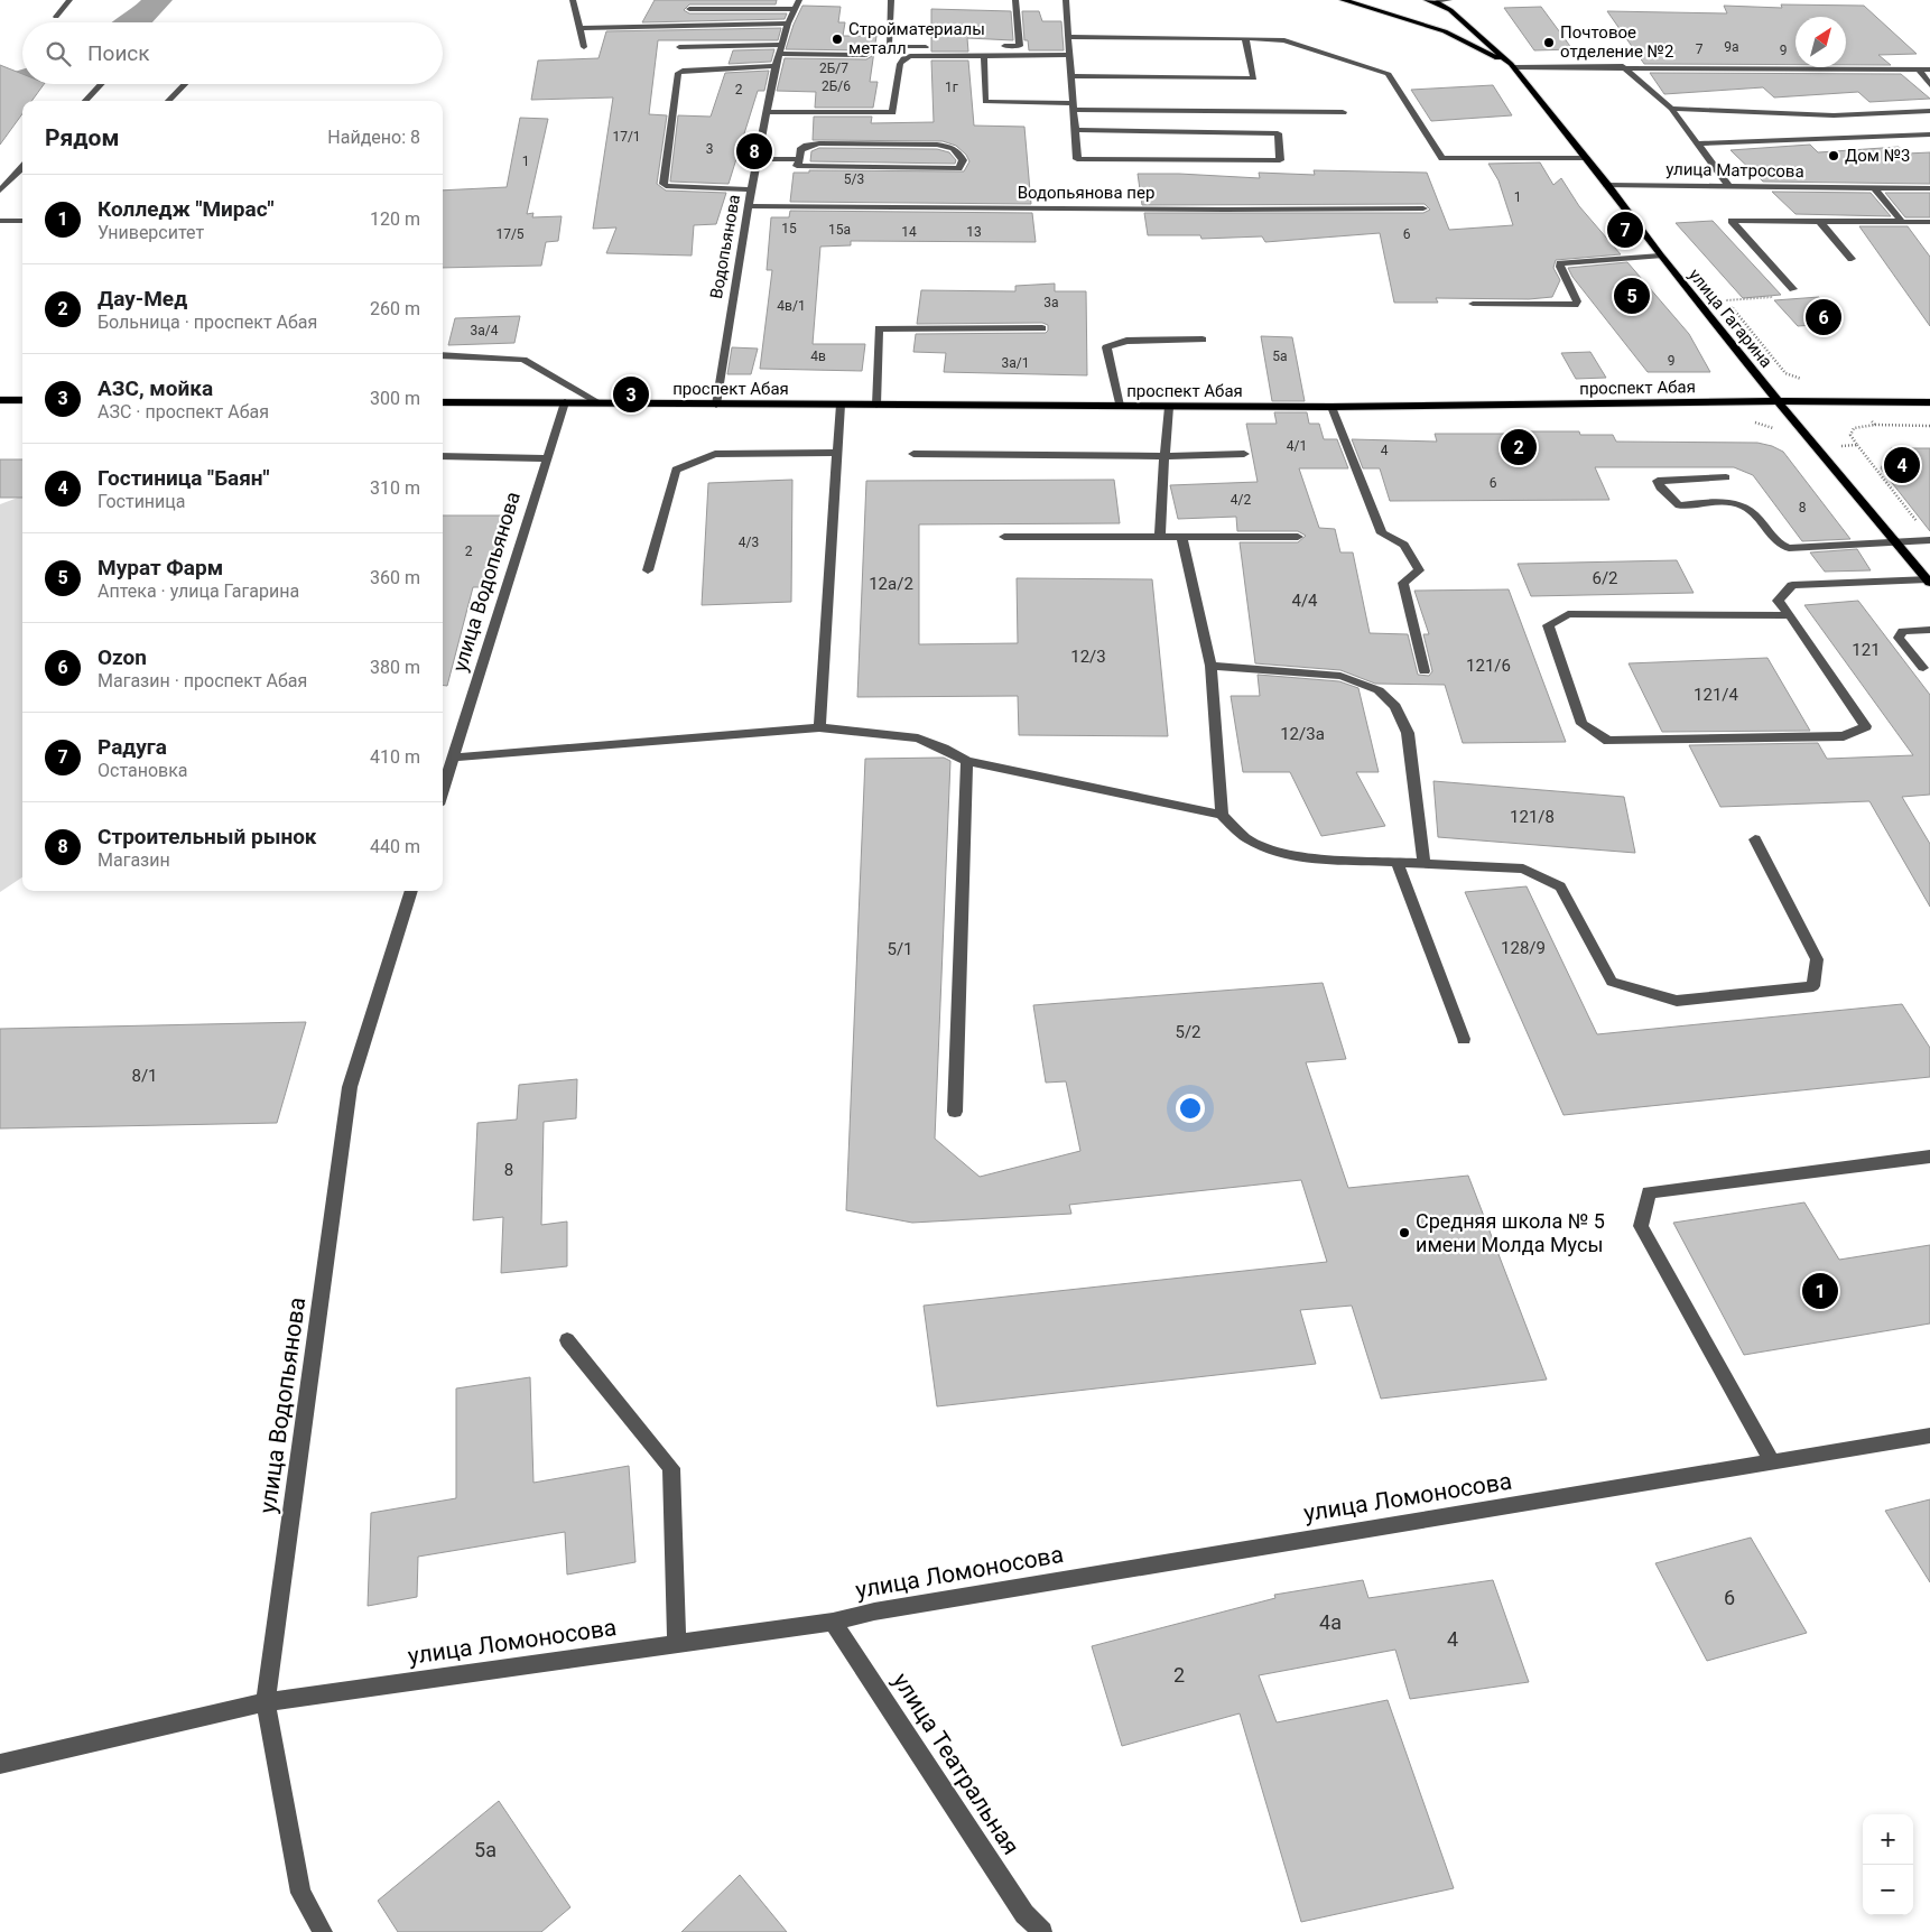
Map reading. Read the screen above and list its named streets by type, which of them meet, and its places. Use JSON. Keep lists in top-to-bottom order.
{
  "streets": {
    "main road": ["улица Гагарина", "проспект Абая"],
    "street": [
      "улица Матросова",
      "Водопьянова пер",
      "Водопьянова",
      "улица Водопьянова",
      "улица Ломоносова",
      "улица Театральная"
    ]
  },
  "crossings": [
    ["улица Матросова", "улица Гагарина"],
    ["Водопьянова пер", "Водопьянова"],
    ["Водопьянова", "проспект Абая"],
    ["улица Гагарина", "проспект Абая"],
    ["проспект Абая", "улица Водопьянова"],
    ["улица Водопьянова", "улица Ломоносова"],
    ["улица Ломоносова", "улица Театральная"]
  ],
  "places": [
    "Стройматериалы металл",
    "Почтовое отделение №2",
    "Дом №3",
    "Средняя школа № 5 имени Молда Мусы"
  ],
  "house_numbers": [
    "9а",
    "7",
    "9",
    "2Б/7",
    "2Б/6",
    "1г",
    "2",
    "17/1",
    "3",
    "1",
    "5/3",
    "1",
    "15",
    "15а",
    "14",
    "13",
    "17/5",
    "6",
    "3а",
    "4в/1",
    "3а/4",
    "4в",
    "5а",
    "9",
    "3а/1",
    "4/1",
    "4",
    "6",
    "4/2",
    "8",
    "4/3",
    "2",
    "6/2",
    "12а/2",
    "4/4",
    "121",
    "12/3",
    "121/6",
    "121/4",
    "12/3а",
    "121/8",
    "128/9",
    "5/1",
    "5/2",
    "8/1",
    "8",
    "6",
    "4а",
    "4",
    "2",
    "5а"
  ],
  "north": "top right",
  "page": {
    "search": "Поиск",
    "heading": ["Рядом", "Найдено: 8"],
    "pins": [
      "8",
      "7",
      "5",
      "6",
      "3",
      "2",
      "4",
      "1"
    ],
    "list": [
      {
        "mark": "1",
        "name": "Колледж \"Мирас\"",
        "note": "Университет",
        "value": "120 m"
      },
      {
        "mark": "2",
        "name": "Дау-Мед",
        "note": "Больница · проспект Абая",
        "value": "260 m"
      },
      {
        "mark": "3",
        "name": "АЗС, мойка",
        "note": "АЗС · проспект Абая",
        "value": "300 m"
      },
      {
        "mark": "4",
        "name": "Гостиница \"Баян\"",
        "note": "Гостиница",
        "value": "310 m"
      },
      {
        "mark": "5",
        "name": "Мурат Фарм",
        "note": "Аптека · улица Гагарина",
        "value": "360 m"
      },
      {
        "mark": "6",
        "name": "Ozon",
        "note": "Магазин · проспект Абая",
        "value": "380 m"
      },
      {
        "mark": "7",
        "name": "Радуга",
        "note": "Остановка",
        "value": "410 m"
      },
      {
        "mark": "8",
        "name": "Строительный рынок",
        "note": "Магазин",
        "value": "440 m"
      }
    ],
    "map_buttons": ["+", "−"]
  }
}
